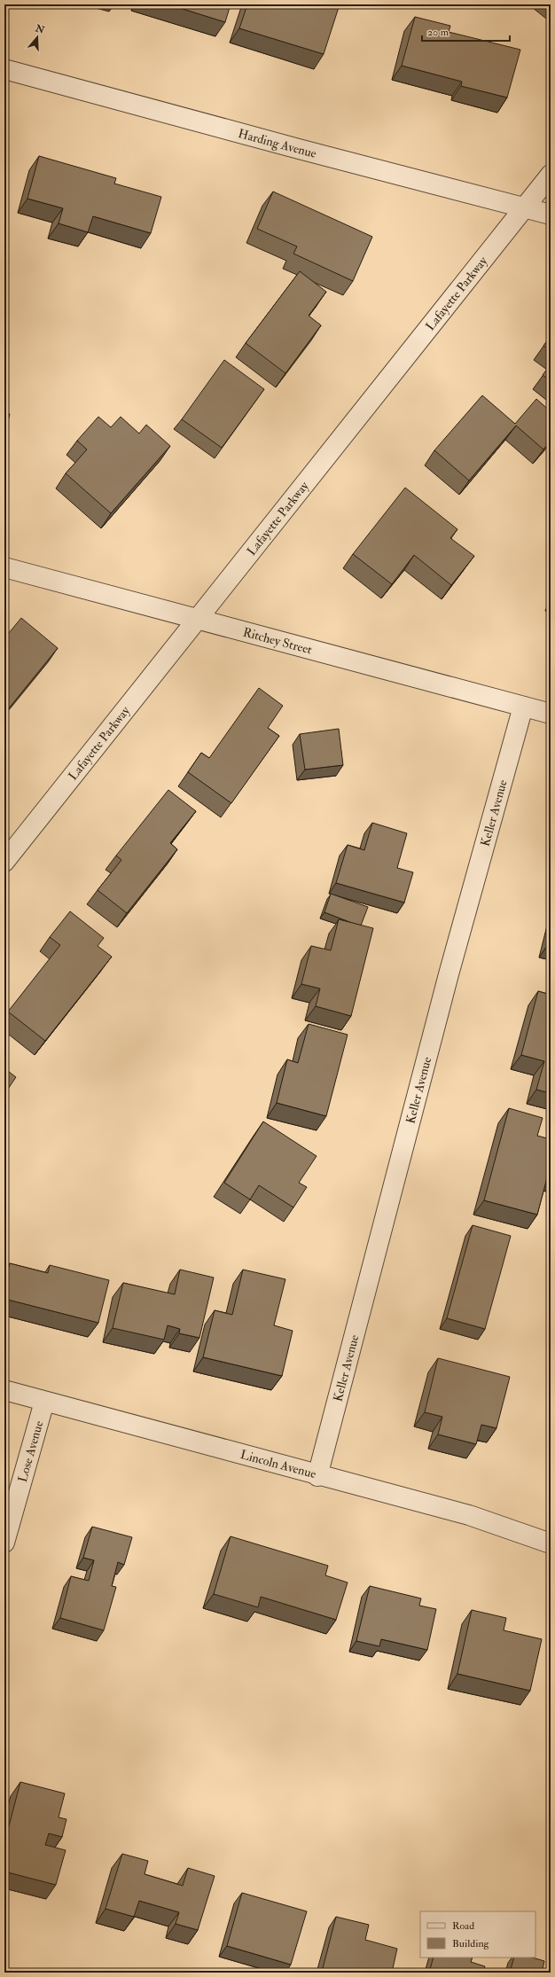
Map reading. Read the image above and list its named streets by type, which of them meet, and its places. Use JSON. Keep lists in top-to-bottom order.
{
  "streets": {
    "street": [
      "Harding Avenue",
      "Lafayette Parkway",
      "Ritchey Street",
      "Keller Avenue",
      "Lose Avenue",
      "Lincoln Avenue"
    ]
  },
  "crossings": [
    ["Harding Avenue", "Lafayette Parkway"],
    ["Lafayette Parkway", "Ritchey Street"],
    ["Ritchey Street", "Keller Avenue"],
    ["Keller Avenue", "Lincoln Avenue"],
    ["Lose Avenue", "Lincoln Avenue"]
  ],
  "legend": ["Road", "Building"],
  "scale_bar": "20 m",
  "north": "top"
}
